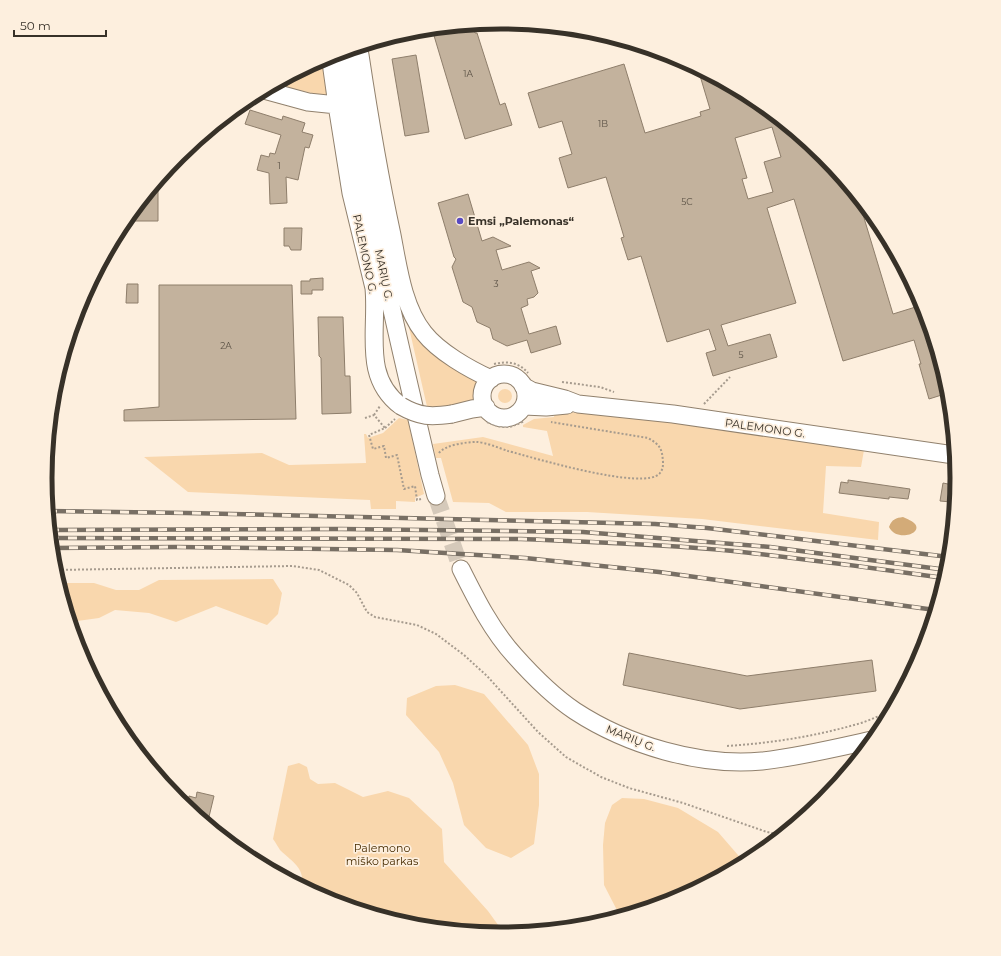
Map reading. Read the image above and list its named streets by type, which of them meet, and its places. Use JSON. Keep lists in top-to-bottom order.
{
  "streets": {
    "street": ["PALEMONO G.", "MARIŲ G."]
  },
  "parks": ["Palemono miško parkas"],
  "places": ["Emsi „Palemonas“"],
  "house_numbers": [
    "1A",
    "1B",
    "1",
    "5C",
    "3",
    "2A",
    "5"
  ],
  "scale_bar": "50 m"
}
